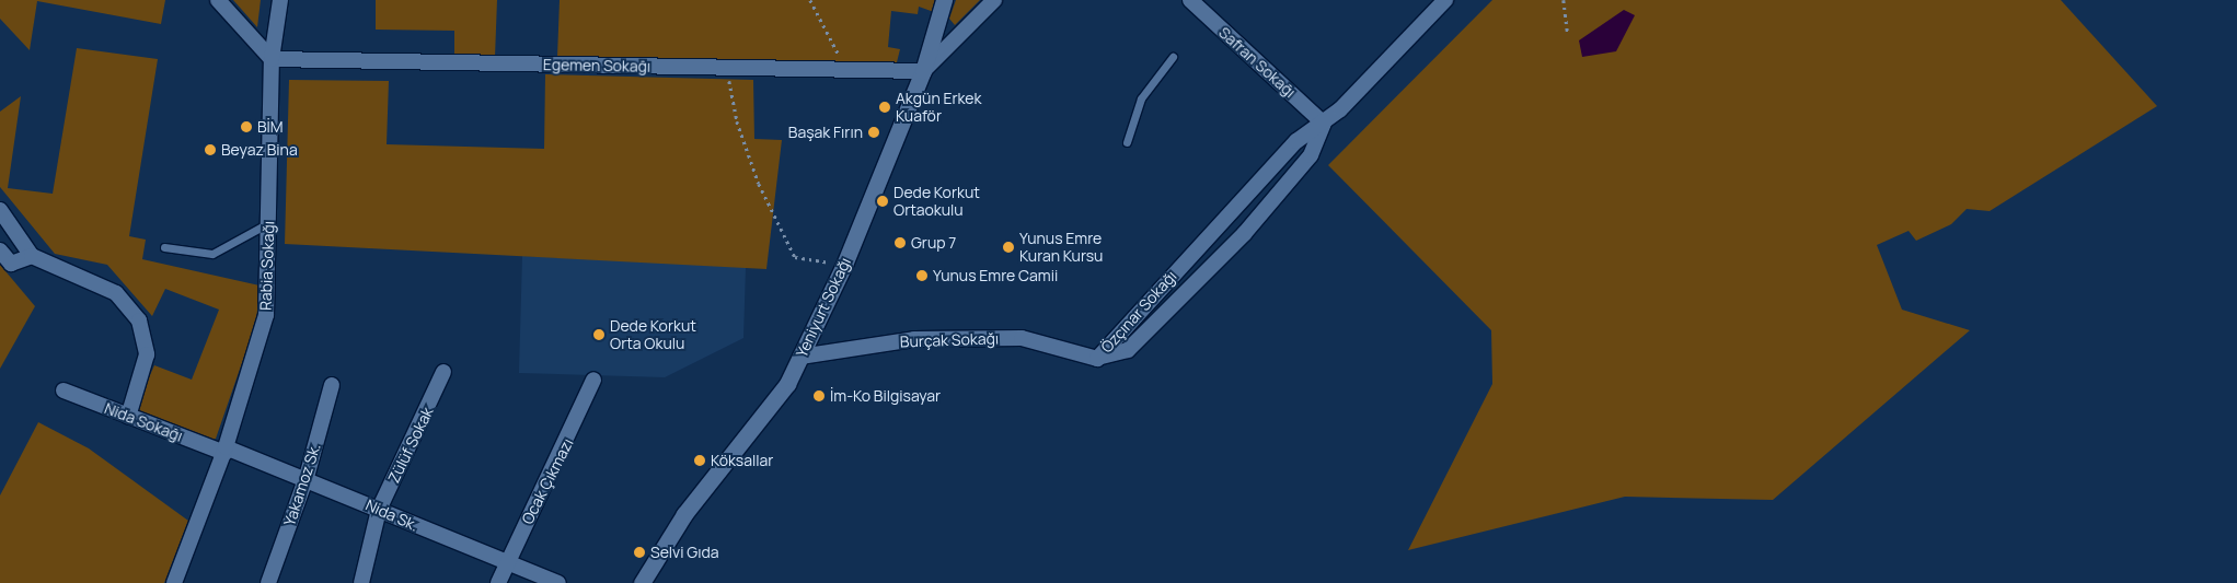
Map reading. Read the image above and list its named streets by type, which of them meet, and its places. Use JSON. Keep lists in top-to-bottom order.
{
  "streets": {
    "street": [
      "Safran Sokağı",
      "Egemen Sokağı",
      "Rabia Sokağı",
      "Yeniyurt Sokağı",
      "Özçınar Sokağı",
      "Burçak Sokağı",
      "Nida Sokağı",
      "Zülüf Sokak",
      "Ocak Çıkmazı",
      "Yakamoz Sk.",
      "Nida Sk."
    ]
  },
  "crossings": [
    ["Safran Sokağı", "Özçınar Sokağı"],
    ["Egemen Sokağı", "Rabia Sokağı"],
    ["Egemen Sokağı", "Yeniyurt Sokağı"],
    ["Rabia Sokağı", "Nida Sokağı"],
    ["Rabia Sokağı", "Nida Sk."],
    ["Yeniyurt Sokağı", "Burçak Sokağı"],
    ["Özçınar Sokağı", "Burçak Sokağı"],
    ["Nida Sokağı", "Nida Sk."],
    ["Zülüf Sokak", "Nida Sk."],
    ["Ocak Çıkmazı", "Nida Sk."],
    ["Yakamoz Sk.", "Nida Sk."]
  ],
  "places": [
    "Akgün Erkek Kuaför",
    "BİM",
    "Başak Fırın",
    "Beyaz Bina",
    "Dede Korkut Ortaokulu",
    "Grup 7",
    "Yunus Emre Kuran Kursu",
    "Yunus Emre Camii",
    "Dede Korkut Orta Okulu",
    "İm-Ko Bilgisayar",
    "Köksallar",
    "Selvi Gıda"
  ]
}
